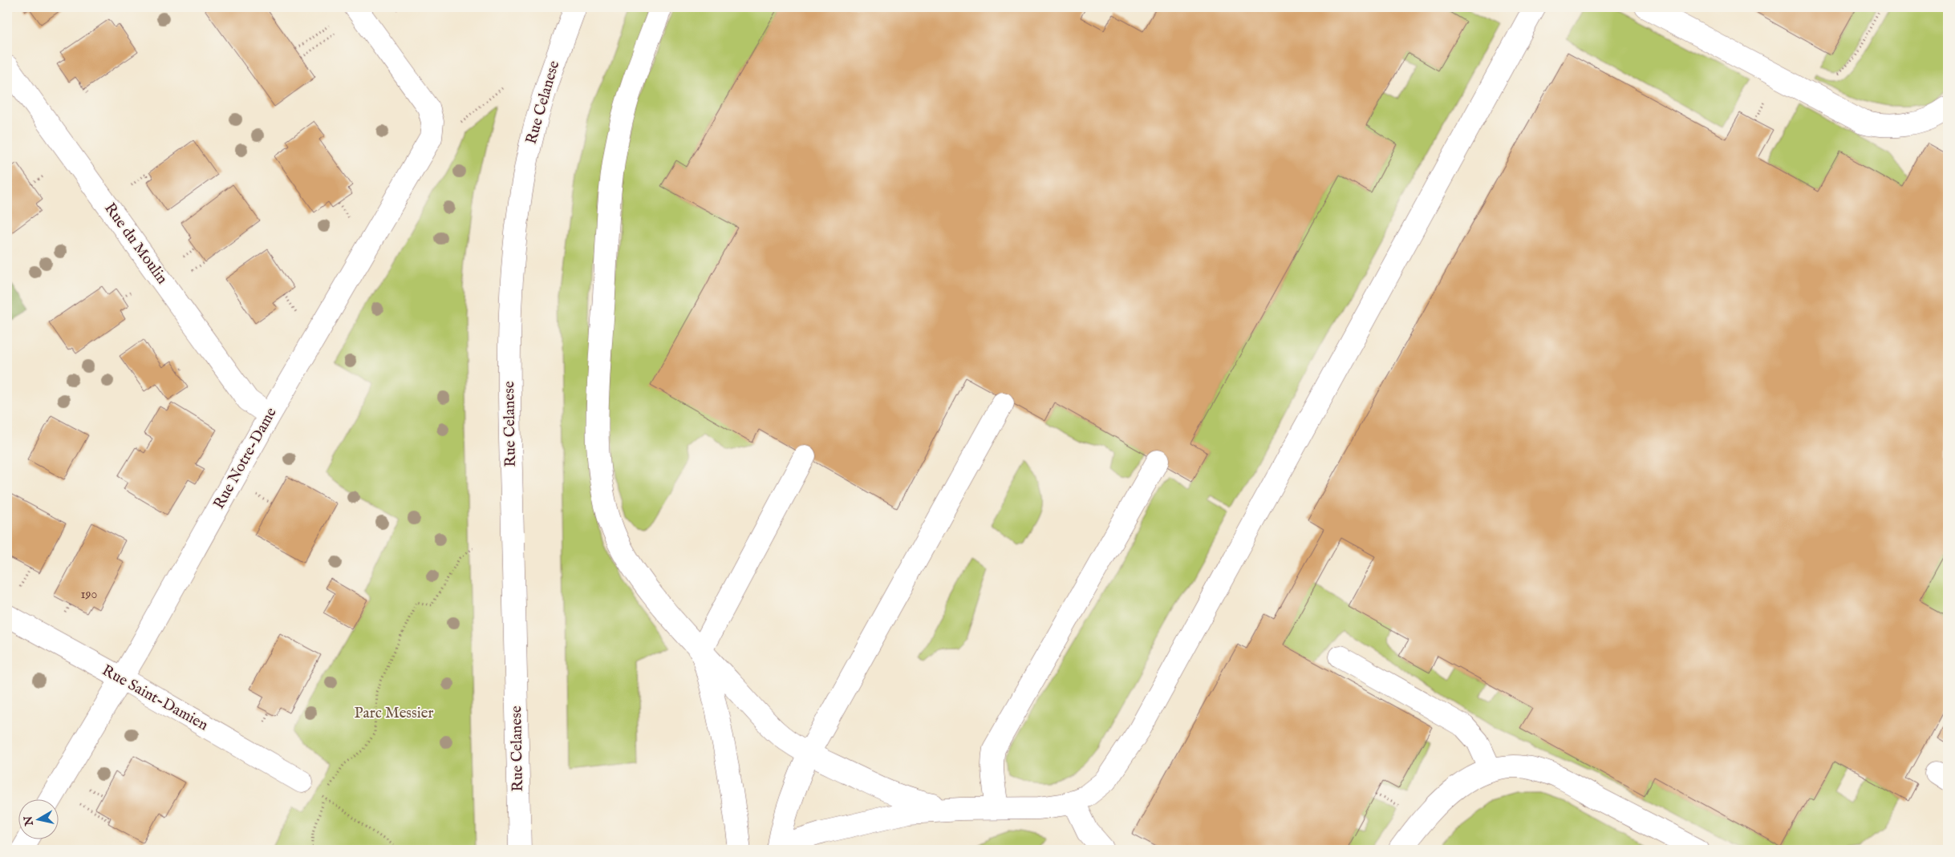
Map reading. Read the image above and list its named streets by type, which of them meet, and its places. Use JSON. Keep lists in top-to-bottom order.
{
  "streets": {
    "street": [
      "Rue Celanese",
      "Rue du Moulin",
      "Rue Notre-Dame",
      "Rue Saint-Damien"
    ]
  },
  "crossings": [
    ["Rue du Moulin", "Rue Notre-Dame"],
    ["Rue Notre-Dame", "Rue Saint-Damien"]
  ],
  "parks": ["Parc Messier"],
  "house_numbers": ["190"],
  "north": "left"
}
